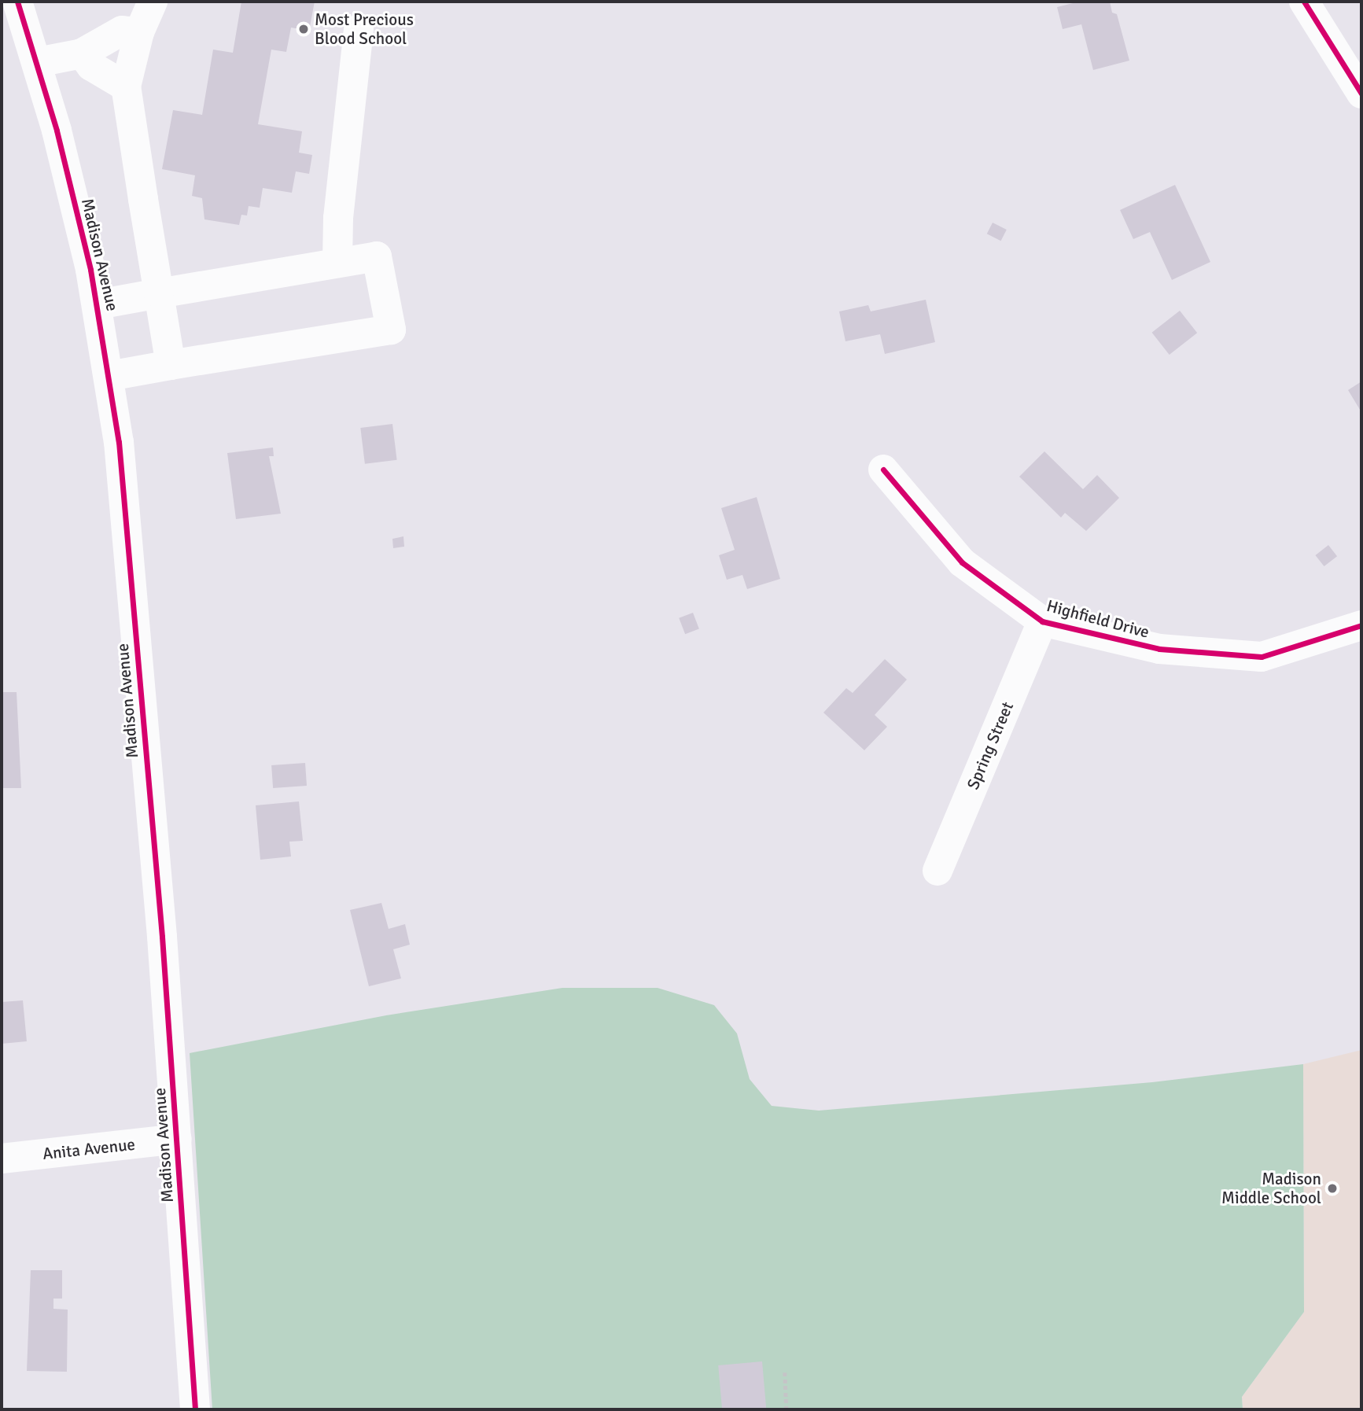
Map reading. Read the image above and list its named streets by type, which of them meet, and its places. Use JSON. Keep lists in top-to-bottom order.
{
  "streets": {
    "street": [
      "Madison Avenue",
      "Highfield Drive",
      "Spring Street",
      "Anita Avenue"
    ]
  },
  "crossings": [
    ["Madison Avenue", "Anita Avenue"],
    ["Highfield Drive", "Spring Street"]
  ],
  "places": ["Most Precious Blood School", "Madison Middle School"]
}
